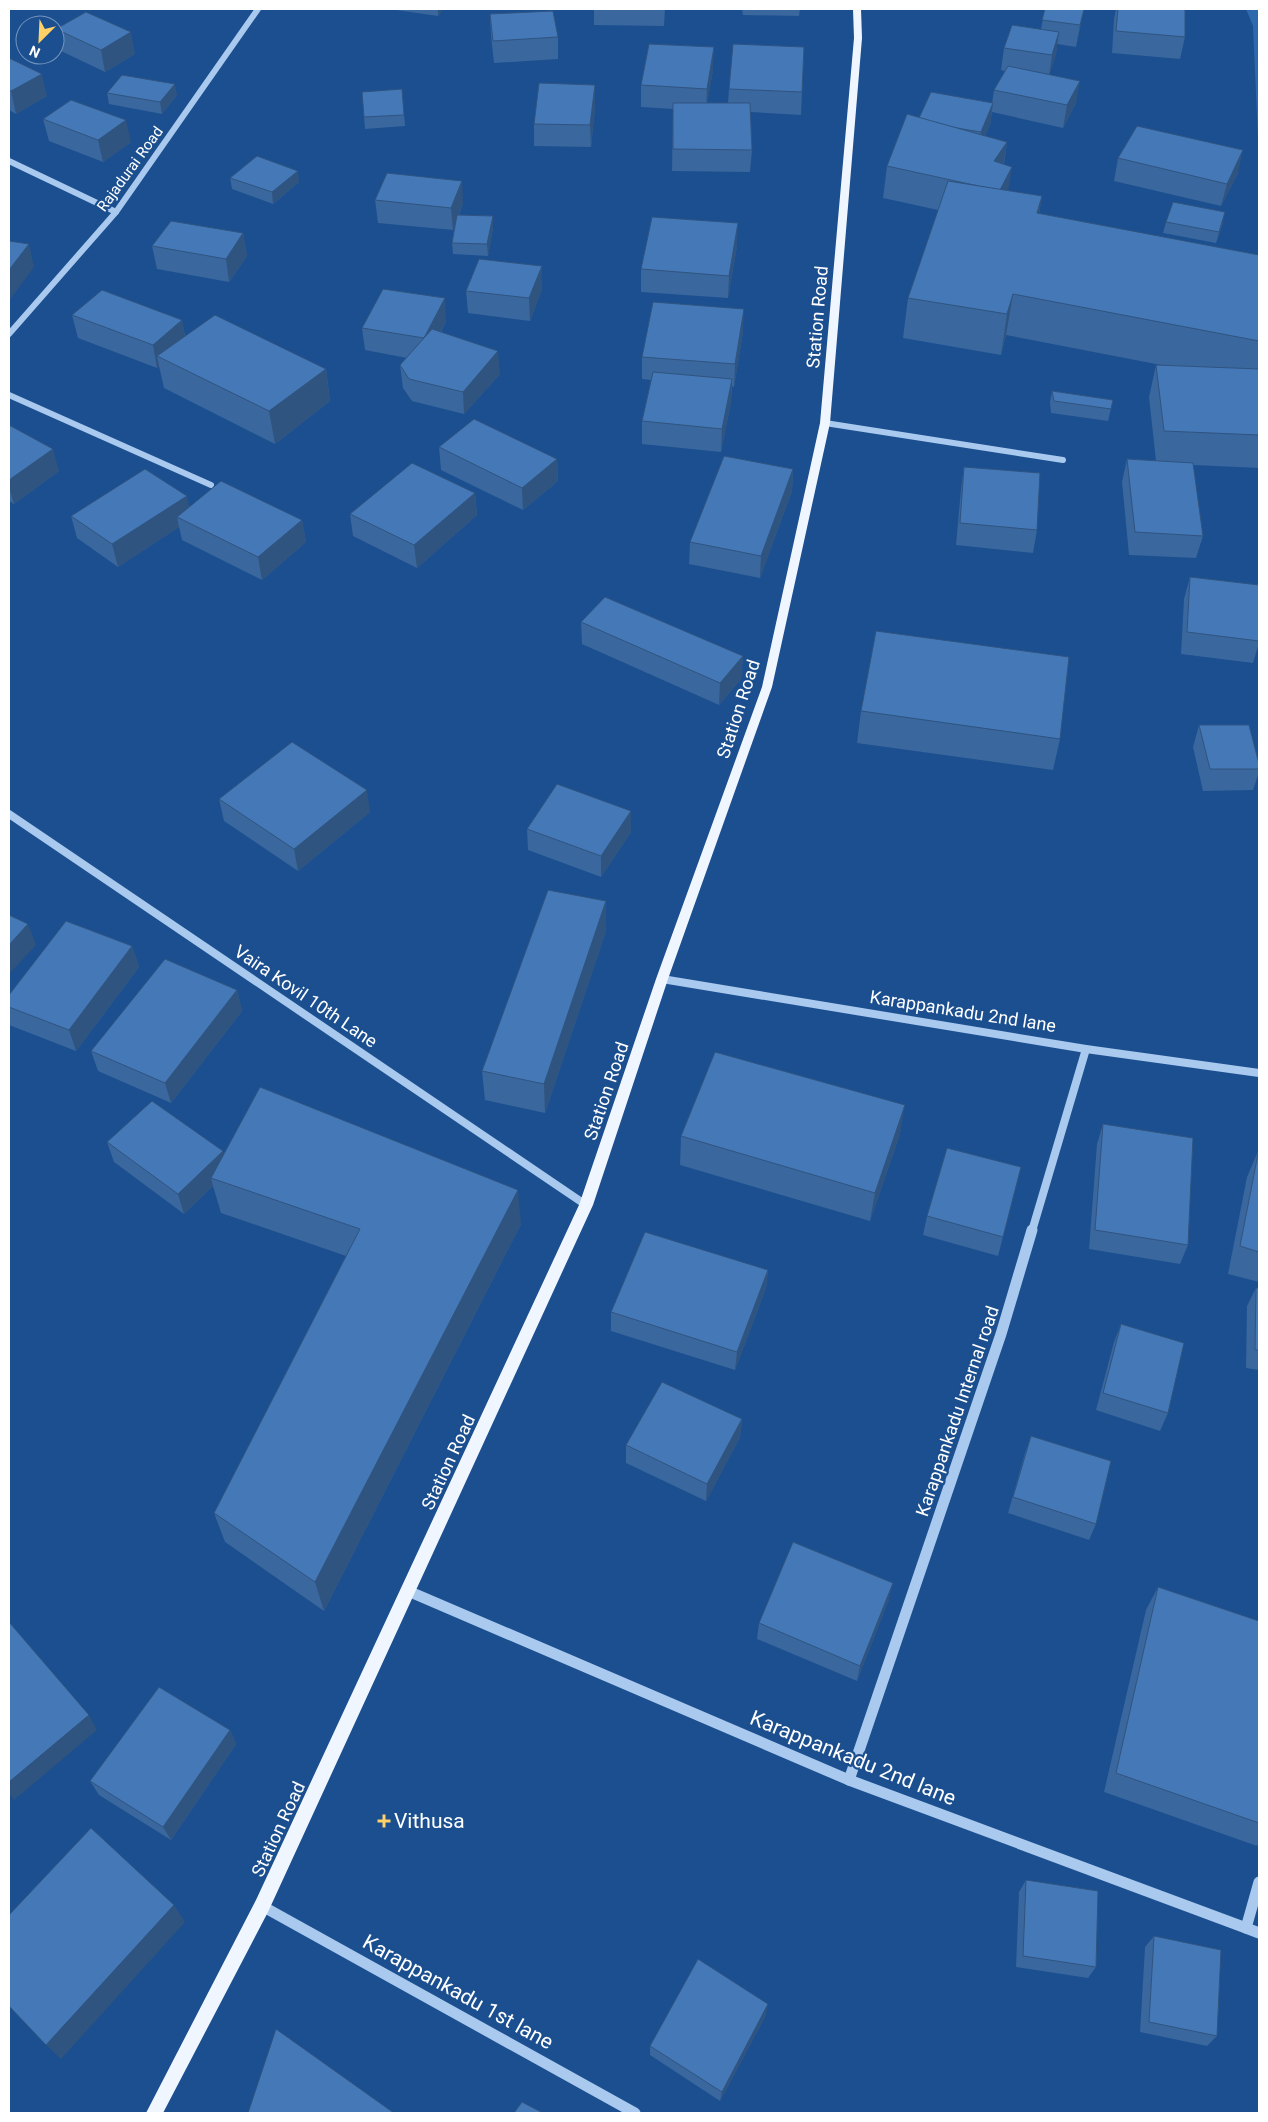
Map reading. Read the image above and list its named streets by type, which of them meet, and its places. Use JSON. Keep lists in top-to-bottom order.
{
  "streets": {
    "main road": ["Station Road"],
    "street": [
      "Rajadurai Road",
      "Vaira Kovil 10th Lane",
      "Karappankadu 2nd lane",
      "Karappankadu Internal road",
      "Karappankadu 1st lane"
    ]
  },
  "crossings": [
    ["Station Road", "Vaira Kovil 10th Lane"],
    ["Station Road", "Karappankadu 2nd lane"],
    ["Station Road", "Karappankadu 1st lane"],
    ["Karappankadu 2nd lane", "Karappankadu Internal road"]
  ],
  "places": {
    "health": ["Vithusa"]
  },
  "north": "bottom left"
}
